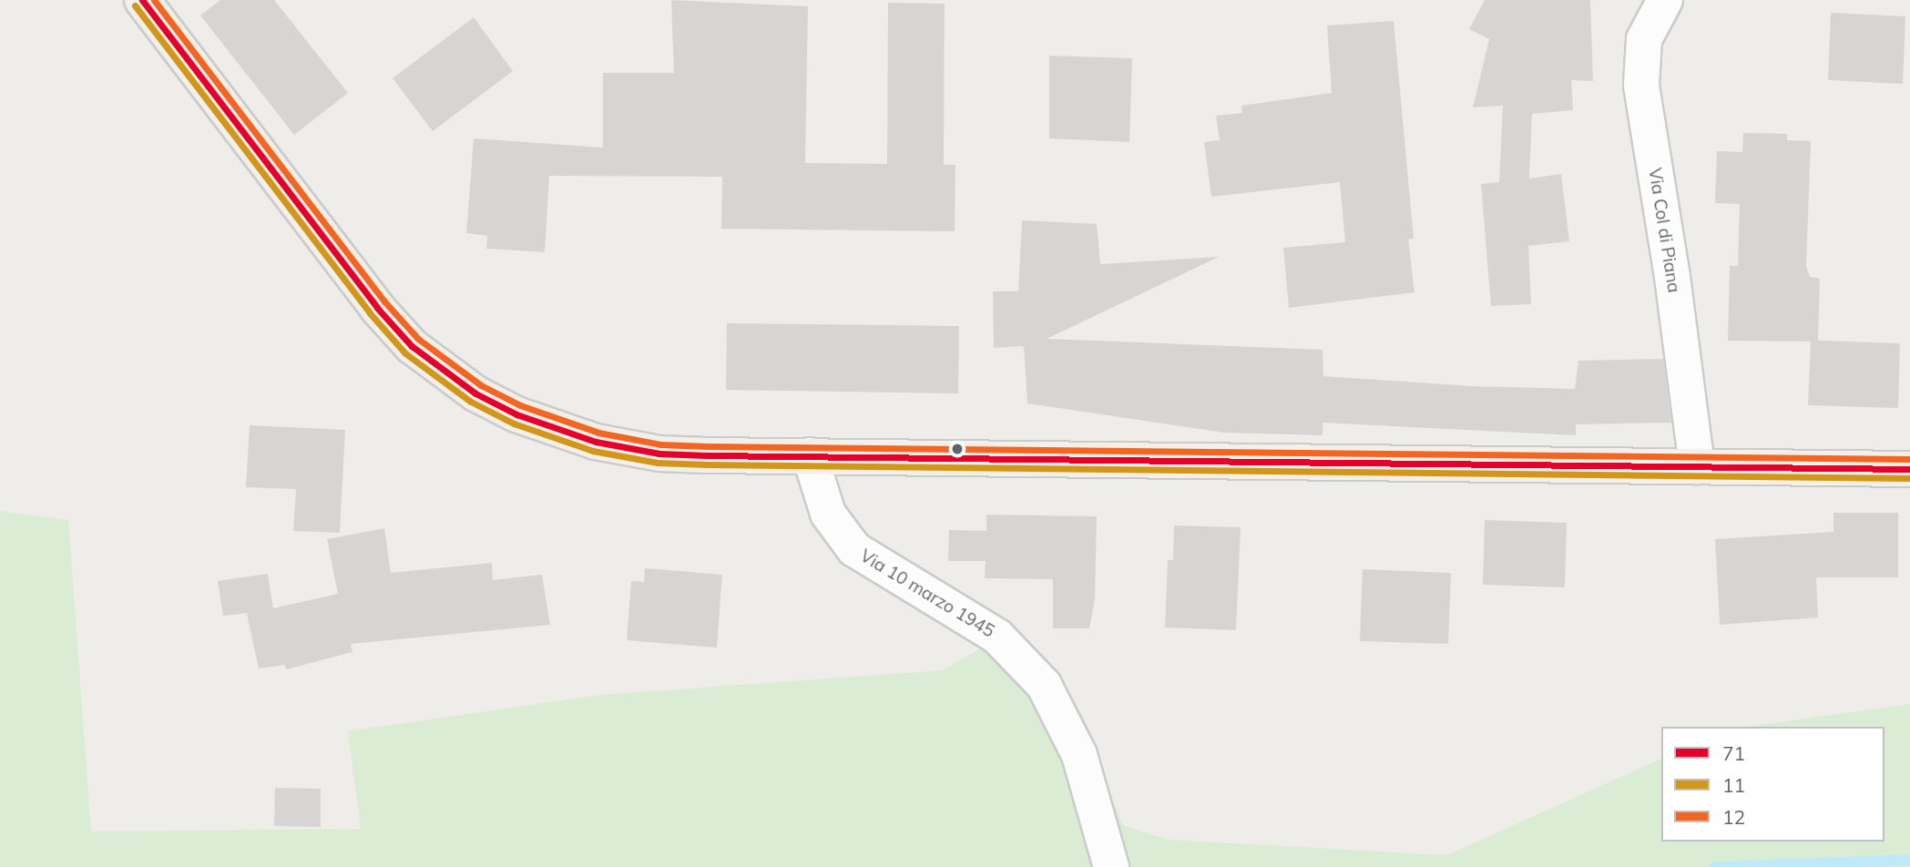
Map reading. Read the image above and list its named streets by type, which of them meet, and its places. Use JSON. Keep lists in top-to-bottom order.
{
  "streets": {
    "street": ["Via Col di Piana", "Via 10 marzo 1945"]
  },
  "lines": ["transit line 71", "transit line 12", "transit line 11"],
  "legend": ["71", "11", "12"]
}
